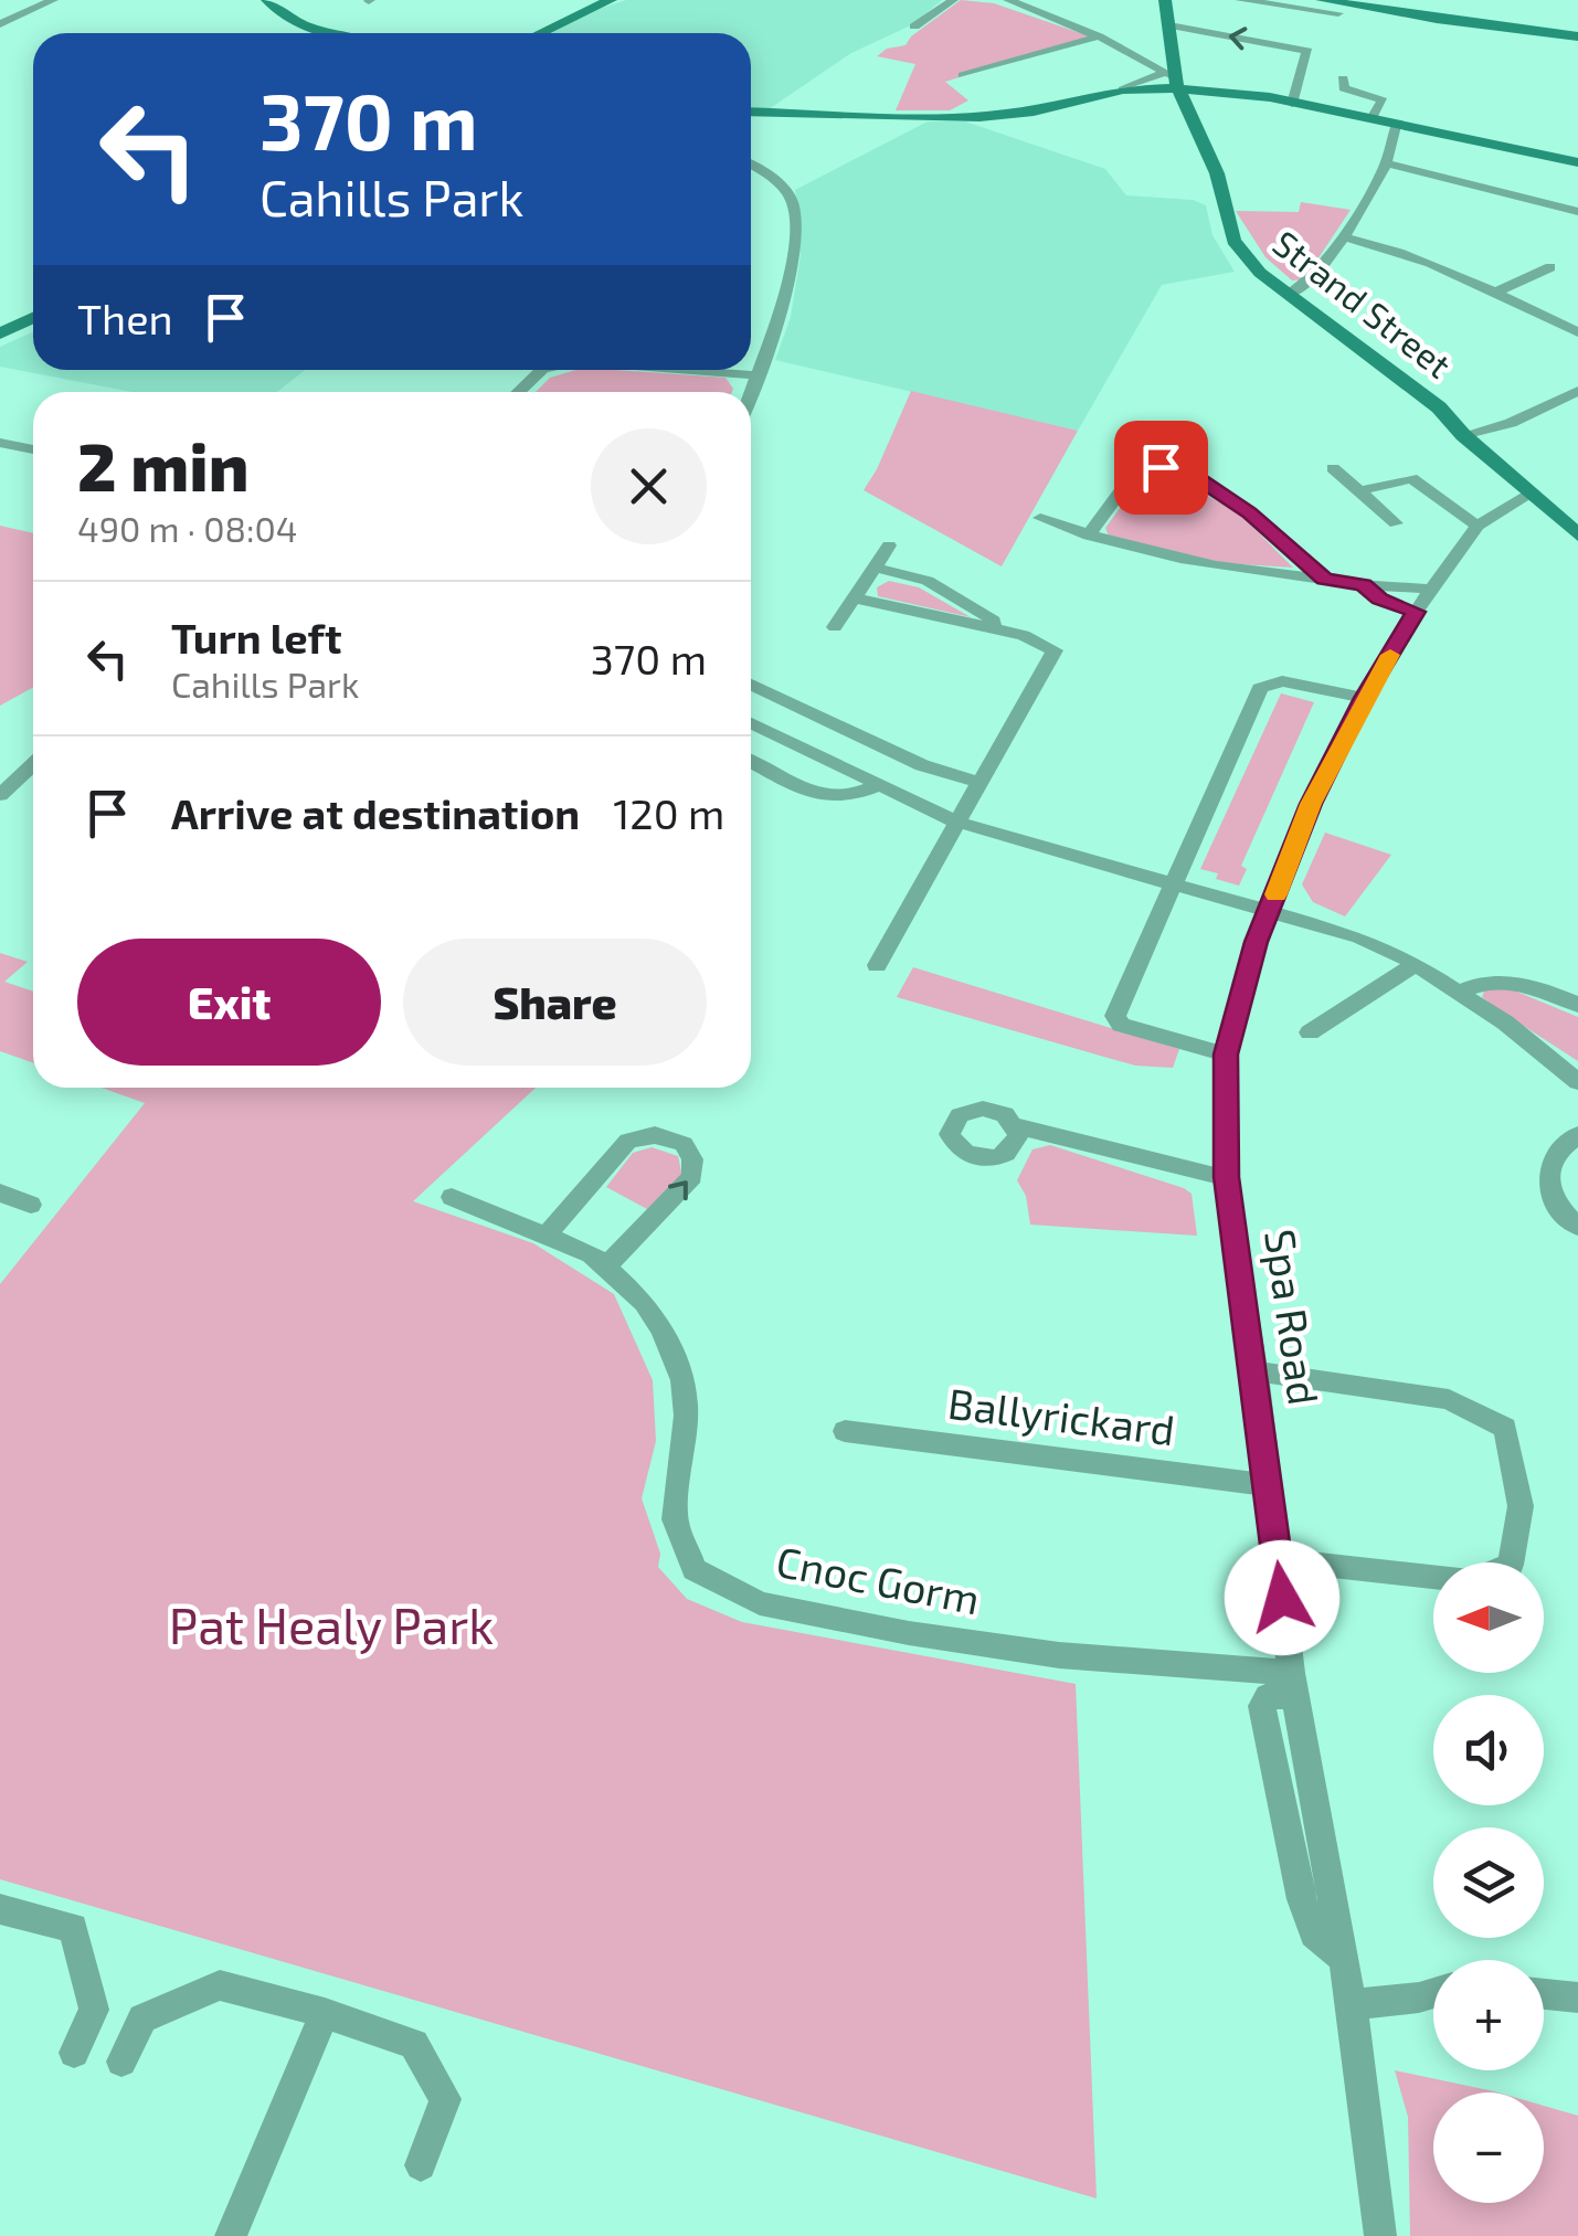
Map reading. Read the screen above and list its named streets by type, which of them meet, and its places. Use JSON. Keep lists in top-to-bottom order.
{
  "streets": {
    "main road": ["Strand Street"],
    "street": ["Spa Road", "Ballyrickard", "Cnoc Gorm"]
  },
  "crossings": [
    ["Strand Street", "Spa Road"],
    ["Spa Road", "Ballyrickard"],
    ["Spa Road", "Cnoc Gorm"]
  ],
  "parks": ["Pat Healy Park"],
  "north": "left",
  "page": {
    "turn": ["370 m", "Cahills Park"],
    "then": "Then",
    "heading": ["2 min", "490 m · 08:04"],
    "list": [
      {
        "name": "Turn left",
        "note": "Cahills Park",
        "value": "370 m"
      },
      {
        "name": "Arrive at destination",
        "value": "120 m"
      }
    ],
    "buttons": ["Exit", "Share"],
    "map_buttons": ["+", "−"]
  }
}
